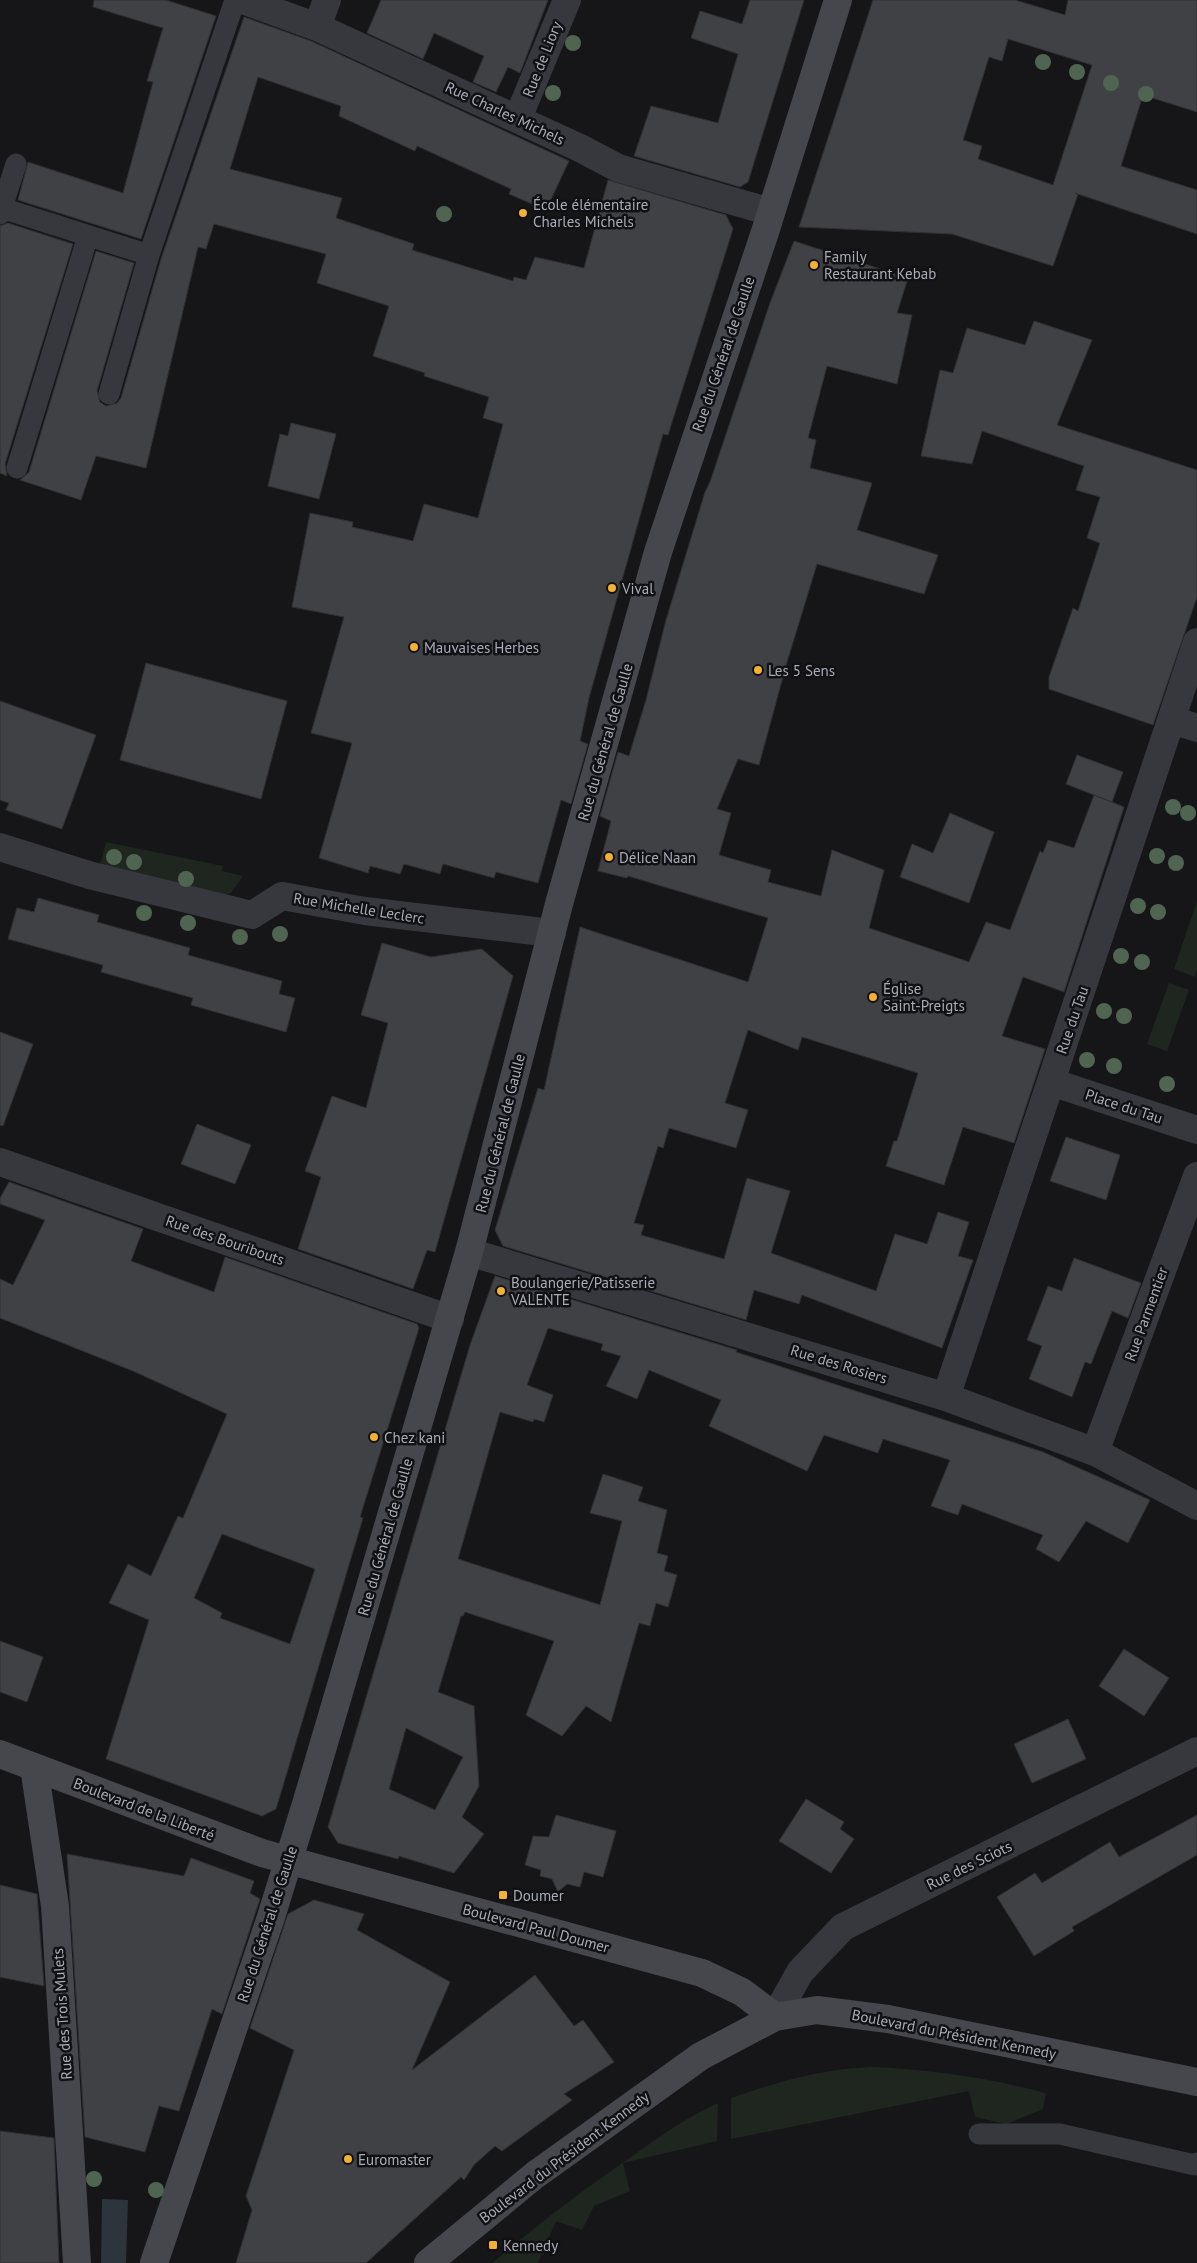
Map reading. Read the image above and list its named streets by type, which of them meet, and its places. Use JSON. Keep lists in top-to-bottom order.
{
  "streets": {
    "main road": [
      "Rue du Général de Gaulle",
      "Boulevard de la Liberté",
      "Boulevard Paul Doumer",
      "Rue des Trois Mulets",
      "Boulevard du Président Kennedy"
    ],
    "street": [
      "Rue de Liory",
      "Rue Charles Michels",
      "Rue Michelle Leclerc",
      "Rue du Tau",
      "Place du Tau",
      "Rue des Bouribouts",
      "Rue Parmentier",
      "Rue des Rosiers",
      "Rue des Sciots"
    ]
  },
  "crossings": [
    ["Rue de Liory", "Rue Charles Michels"],
    ["Rue Charles Michels", "Rue du Général de Gaulle"],
    ["Rue du Général de Gaulle", "Rue Michelle Leclerc"],
    ["Rue du Général de Gaulle", "Rue des Bouribouts"],
    ["Rue du Général de Gaulle", "Rue des Rosiers"],
    ["Rue du Général de Gaulle", "Boulevard de la Liberté"],
    ["Rue du Général de Gaulle", "Boulevard Paul Doumer"],
    ["Rue du Tau", "Place du Tau"],
    ["Rue du Tau", "Rue des Rosiers"],
    ["Rue Parmentier", "Rue des Rosiers"],
    ["Boulevard de la Liberté", "Boulevard Paul Doumer"],
    ["Boulevard de la Liberté", "Rue des Trois Mulets"],
    ["Rue des Sciots", "Boulevard Paul Doumer"],
    ["Rue des Sciots", "Boulevard du Président Kennedy"],
    ["Boulevard Paul Doumer", "Boulevard du Président Kennedy"]
  ],
  "places": {
    "other": [
      "École élémentaire Charles Michels",
      "Family Restaurant Kebab",
      "Vival",
      "Mauvaises Herbes",
      "Les 5 Sens",
      "Délice Naan",
      "Église Saint-Preigts",
      "Boulangerie/Patisserie VALENTE",
      "Chez kani",
      "Euromaster"
    ],
    "transit": ["Doumer", "Kennedy"]
  }
}
